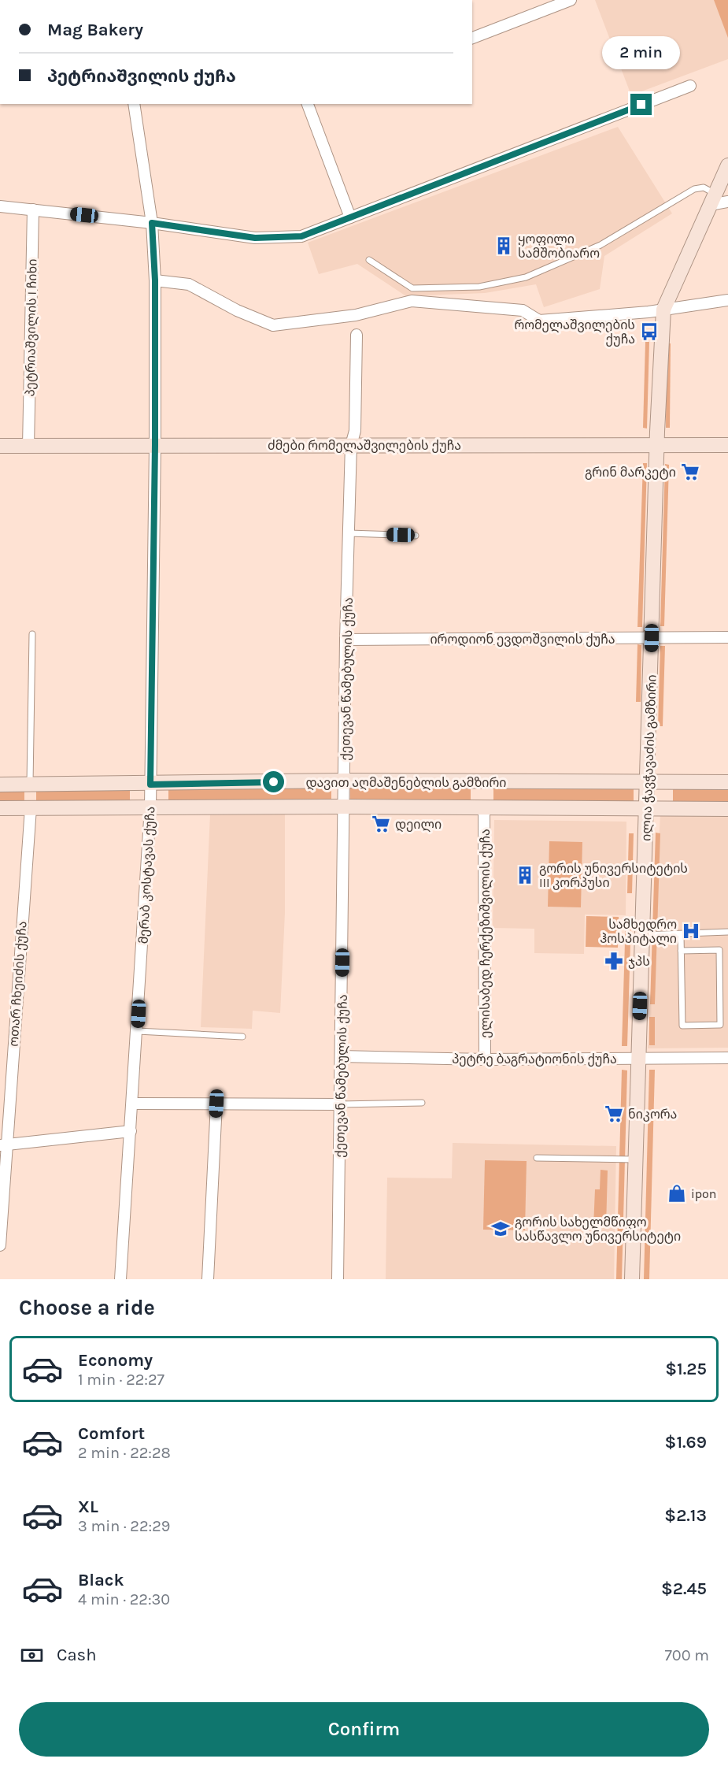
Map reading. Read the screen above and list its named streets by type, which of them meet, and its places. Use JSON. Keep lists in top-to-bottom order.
{
  "streets": {
    "street": [
      "პეტრიაშვილის I ჩიხი",
      "ძმები რომელაშვილების ქუჩა",
      "იროდიონ ევდოშვილის ქუჩა",
      "ქეთევან წამებულის ქუჩა",
      "ილია ჭავჭავაძის გამზირი",
      "დავით აღმაშენებლის გამზირი",
      "მერაბ კოსტავას ქუჩა",
      "ელისაბედ ჩერქეზიშვილის ქუჩა",
      "ოთარ ჩხეიძის ქუჩა",
      "პეტრე ბაგრატიონის ქუჩა"
    ]
  },
  "crossings": [
    ["პეტრიაშვილის I ჩიხი", "ძმები რომელაშვილების ქუჩა"],
    ["ძმები რომელაშვილების ქუჩა", "ქეთევან წამებულის ქუჩა"],
    ["ძმები რომელაშვილების ქუჩა", "ილია ჭავჭავაძის გამზირი"],
    ["ძმები რომელაშვილების ქუჩა", "მერაბ კოსტავას ქუჩა"],
    ["იროდიონ ევდოშვილის ქუჩა", "ქეთევან წამებულის ქუჩა"],
    ["იროდიონ ევდოშვილის ქუჩა", "ილია ჭავჭავაძის გამზირი"],
    ["ქეთევან წამებულის ქუჩა", "დავით აღმაშენებლის გამზირი"],
    ["ქეთევან წამებულის ქუჩა", "პეტრე ბაგრატიონის ქუჩა"],
    ["ილია ჭავჭავაძის გამზირი", "დავით აღმაშენებლის გამზირი"],
    ["ილია ჭავჭავაძის გამზირი", "პეტრე ბაგრატიონის ქუჩა"],
    ["დავით აღმაშენებლის გამზირი", "მერაბ კოსტავას ქუჩა"],
    ["დავით აღმაშენებლის გამზირი", "ელისაბედ ჩერქეზიშვილის ქუჩა"],
    ["დავით აღმაშენებლის გამზირი", "ოთარ ჩხეიძის ქუჩა"],
    ["ელისაბედ ჩერქეზიშვილის ქუჩა", "პეტრე ბაგრატიონის ქუჩა"]
  ],
  "places": {
    "building": ["ყოფილი სამშობიარო", "გორის უნივერსიტეტის III კორპუსი"],
    "bus stop": ["რომელაშვილების ქუჩა"],
    "supermarket": ["გრინ მარკეტი", "დეილი", "ნიკორა"],
    "hospital": ["სამხედრო ჰოსპიტალი"],
    "pharmacy": ["ჯპს"],
    "shop": ["ipon"],
    "school or university": ["გორის სახელმწიფო სასწავლო უნივერსიტეტი"]
  },
  "page": {
    "banner": ["Mag Bakery", "პეტრიაშვილის ქუჩა"],
    "bubble": "2 min",
    "heading": "Choose a ride",
    "list": [
      {
        "name": "Economy",
        "note": "1 min · 22:27",
        "value": "$1.25"
      },
      {
        "name": "Comfort",
        "note": "2 min · 22:28",
        "value": "$1.69"
      },
      {
        "name": "XL",
        "note": "3 min · 22:29",
        "value": "$2.13"
      },
      {
        "name": "Black",
        "note": "4 min · 22:30",
        "value": "$2.45"
      }
    ],
    "pay": ["Cash", "700 m"],
    "buttons": "Confirm"
  }
}
